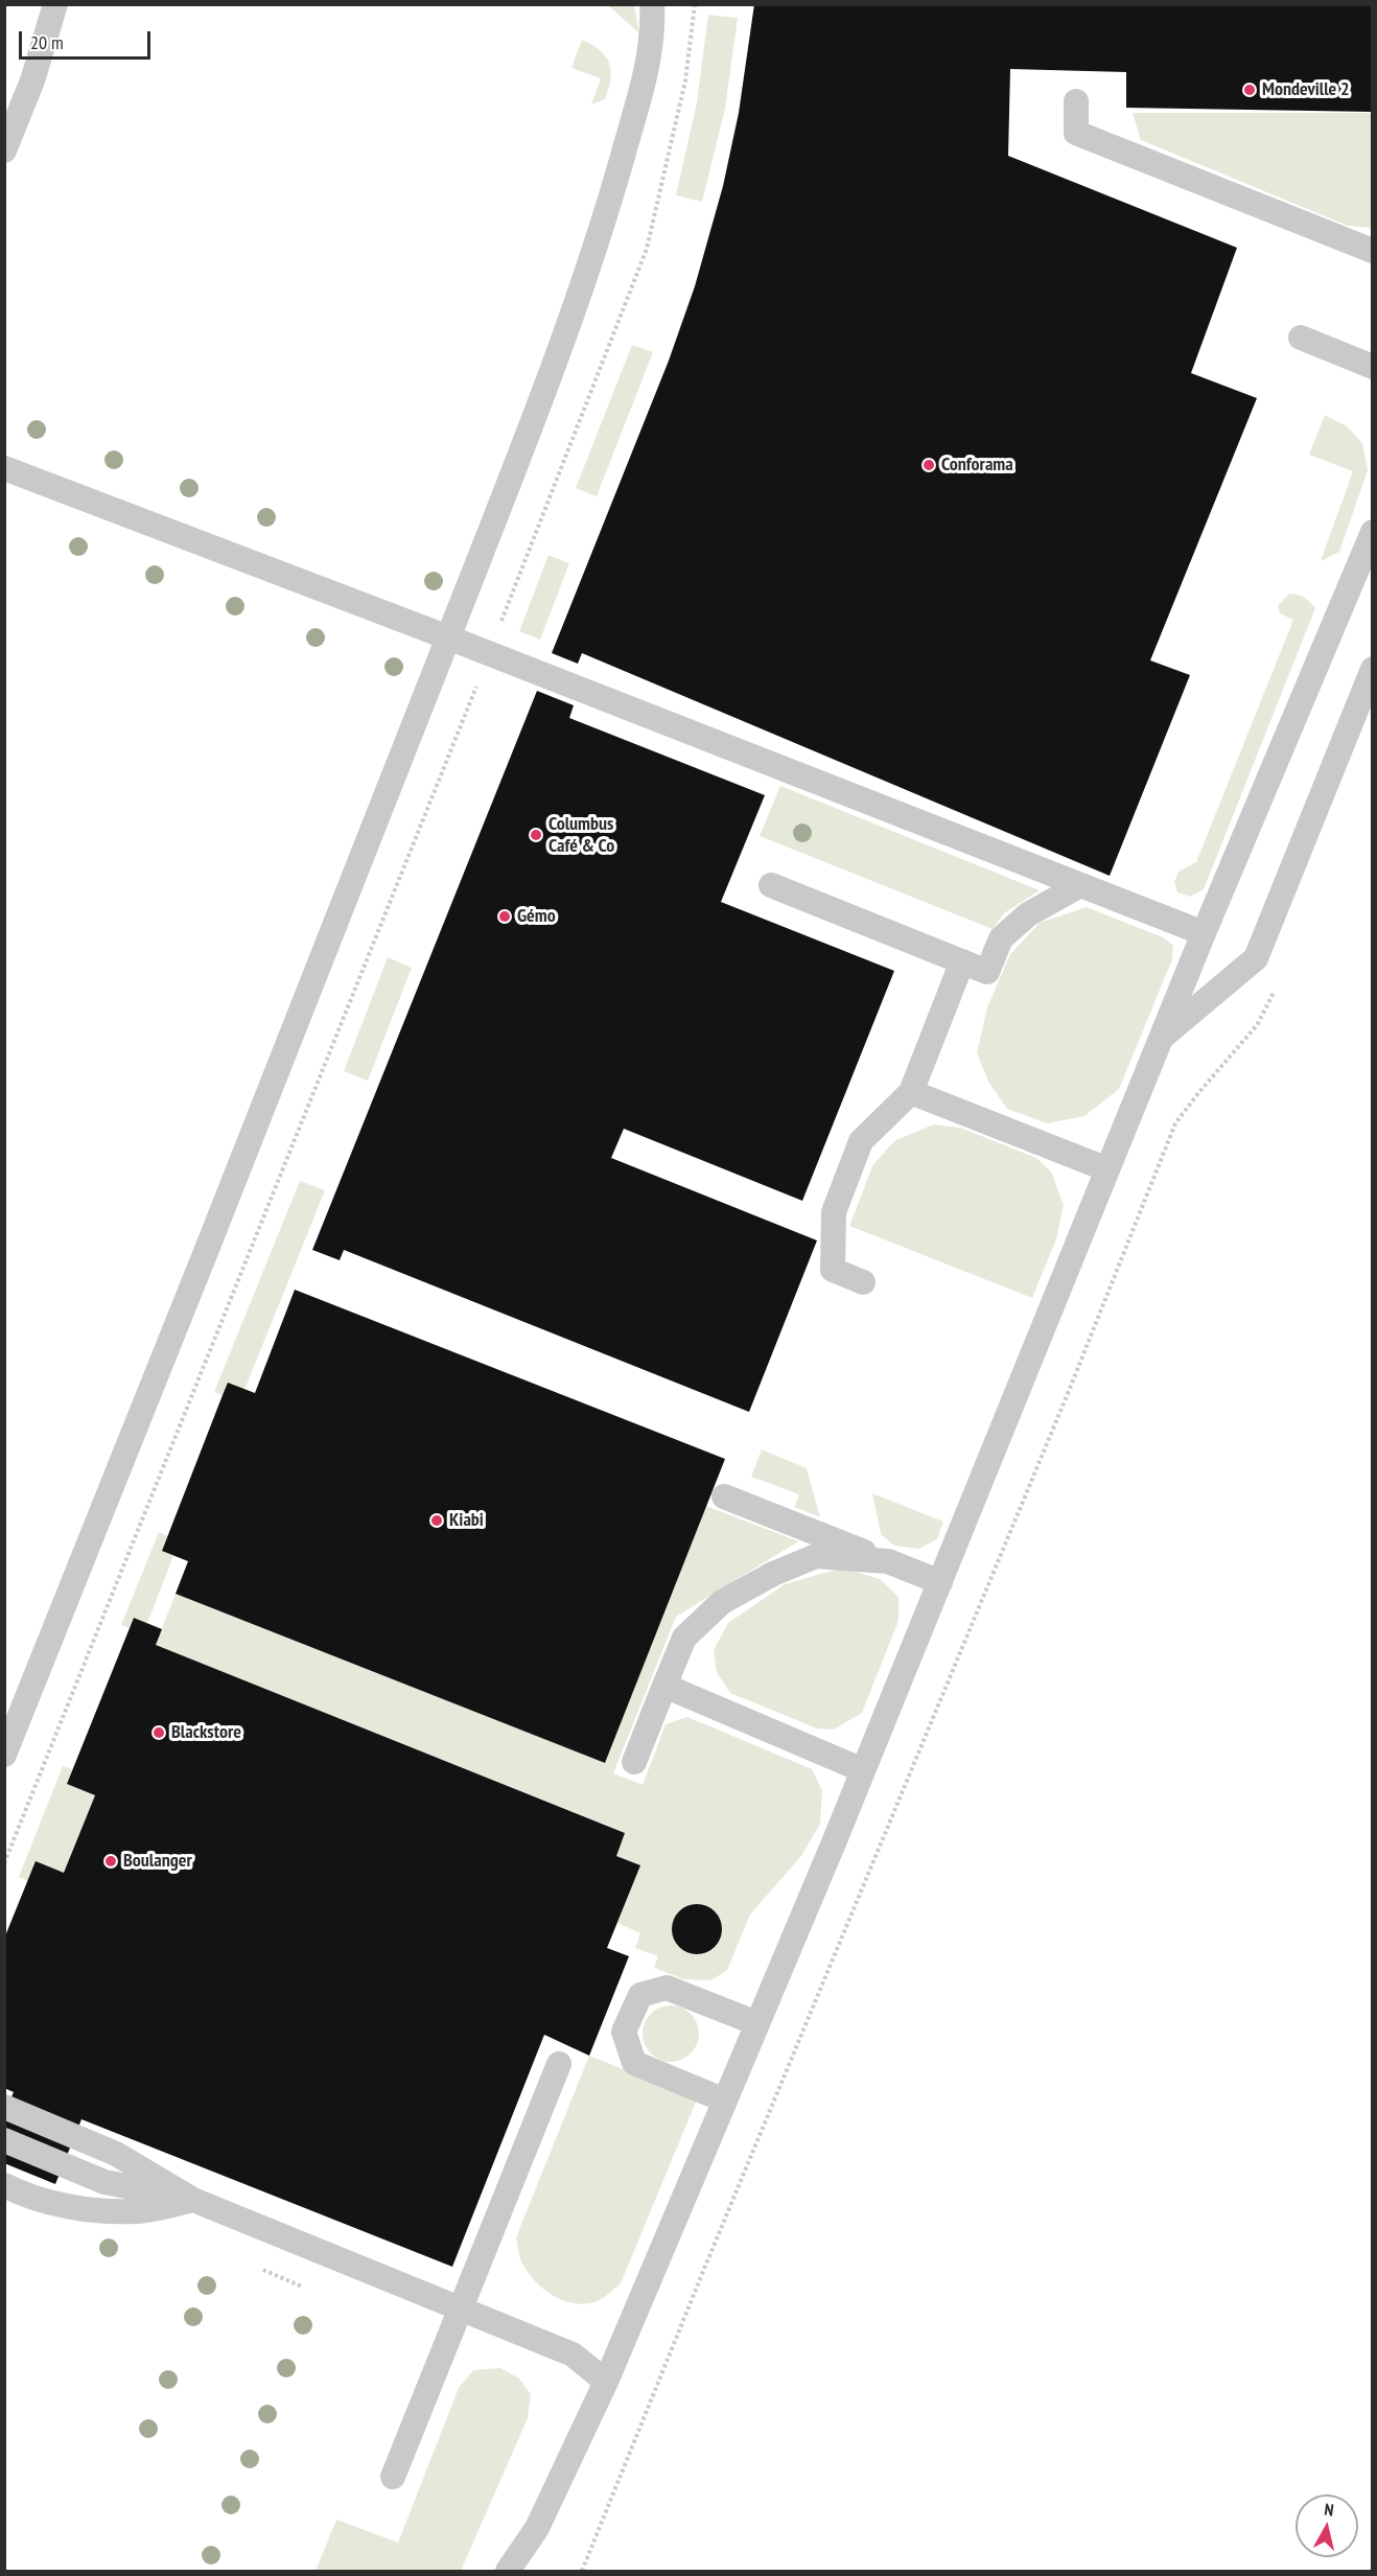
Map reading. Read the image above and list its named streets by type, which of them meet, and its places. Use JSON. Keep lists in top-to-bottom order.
{
  "places": [
    "Mondeville 2",
    "Conforama",
    "Columbus Café & Co",
    "Gémo",
    "Kiabi",
    "Blackstore",
    "Boulanger"
  ],
  "scale_bar": "20 m",
  "north": "top"
}
